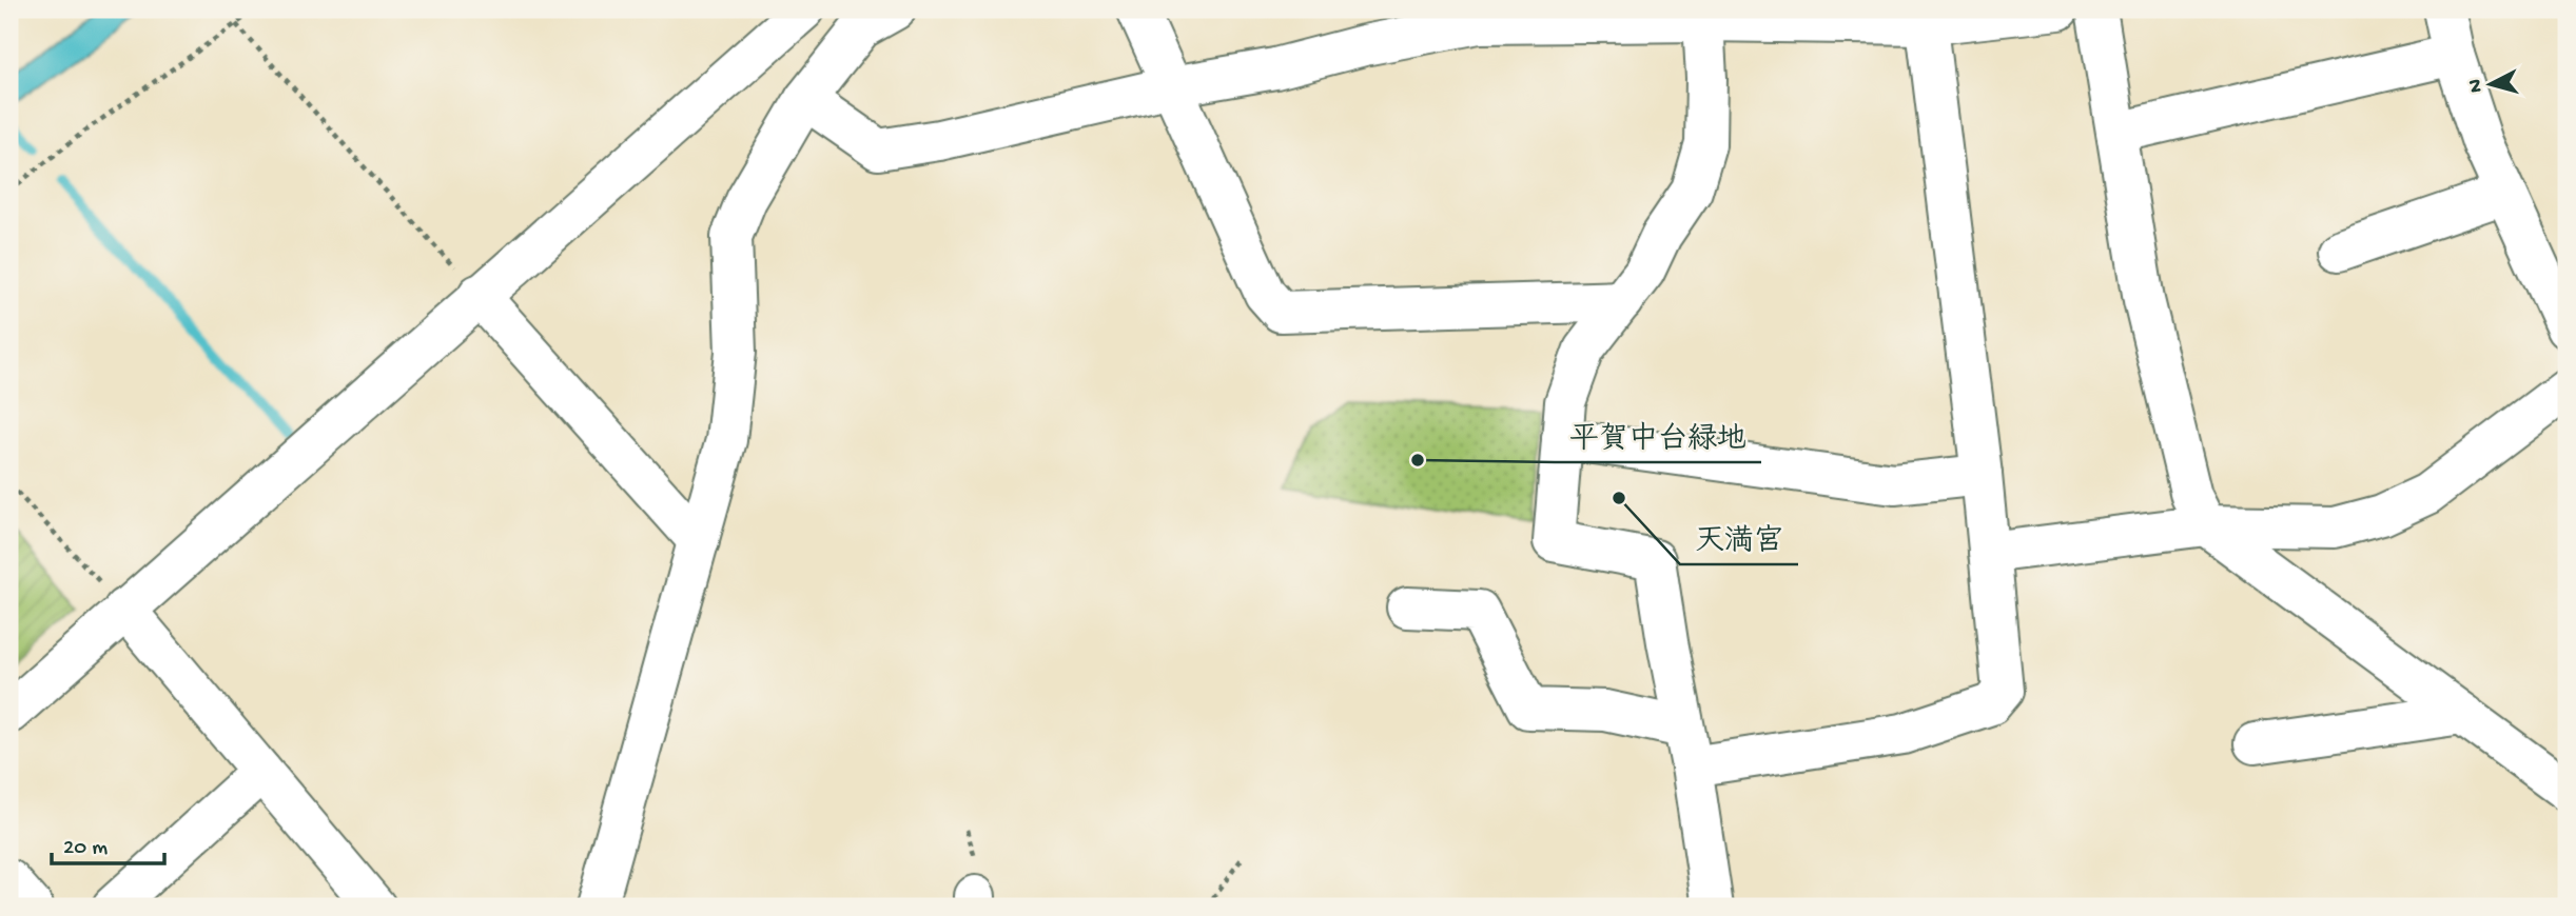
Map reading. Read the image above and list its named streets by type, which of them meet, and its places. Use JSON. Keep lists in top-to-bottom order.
{
  "places": ["平賀中台緑地", "天満宮"],
  "scale_bar": "20 m",
  "north": "left"
}
